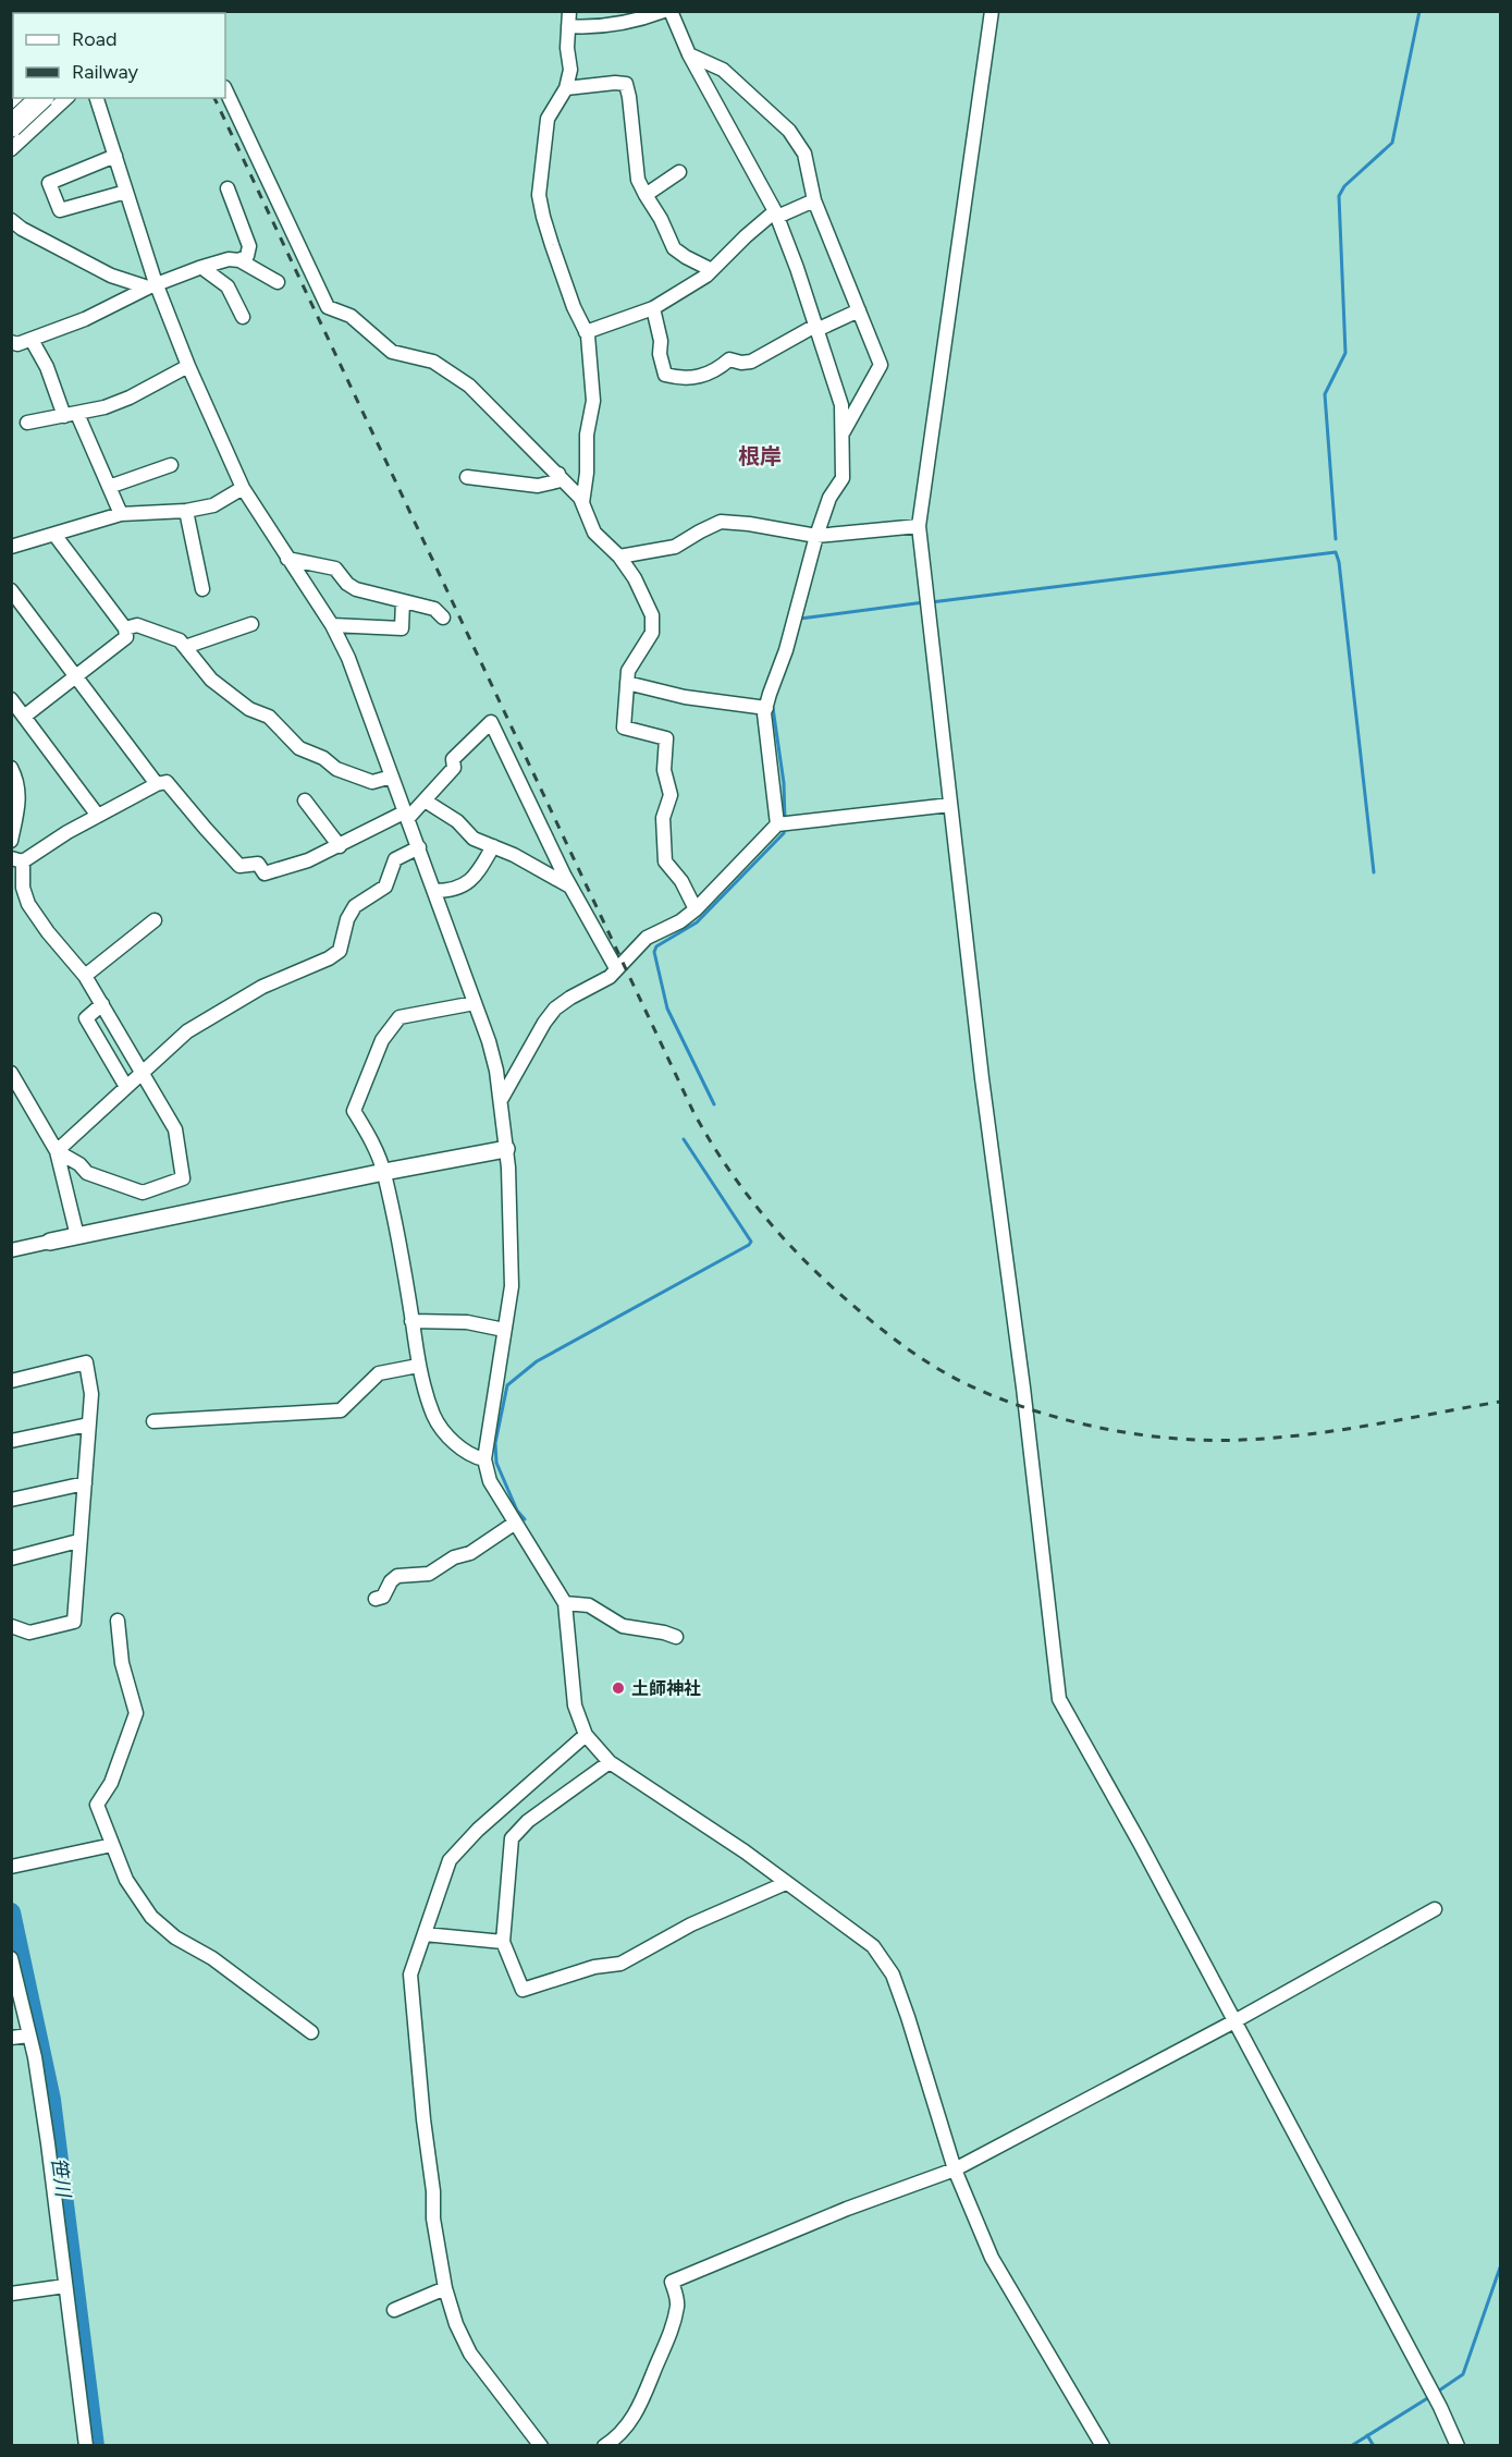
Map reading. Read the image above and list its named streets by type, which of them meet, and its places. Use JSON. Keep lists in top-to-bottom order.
{
  "districts": ["根岸"],
  "water": ["笹川"],
  "places": ["土師神社"],
  "legend": ["Road", "Railway"]
}
